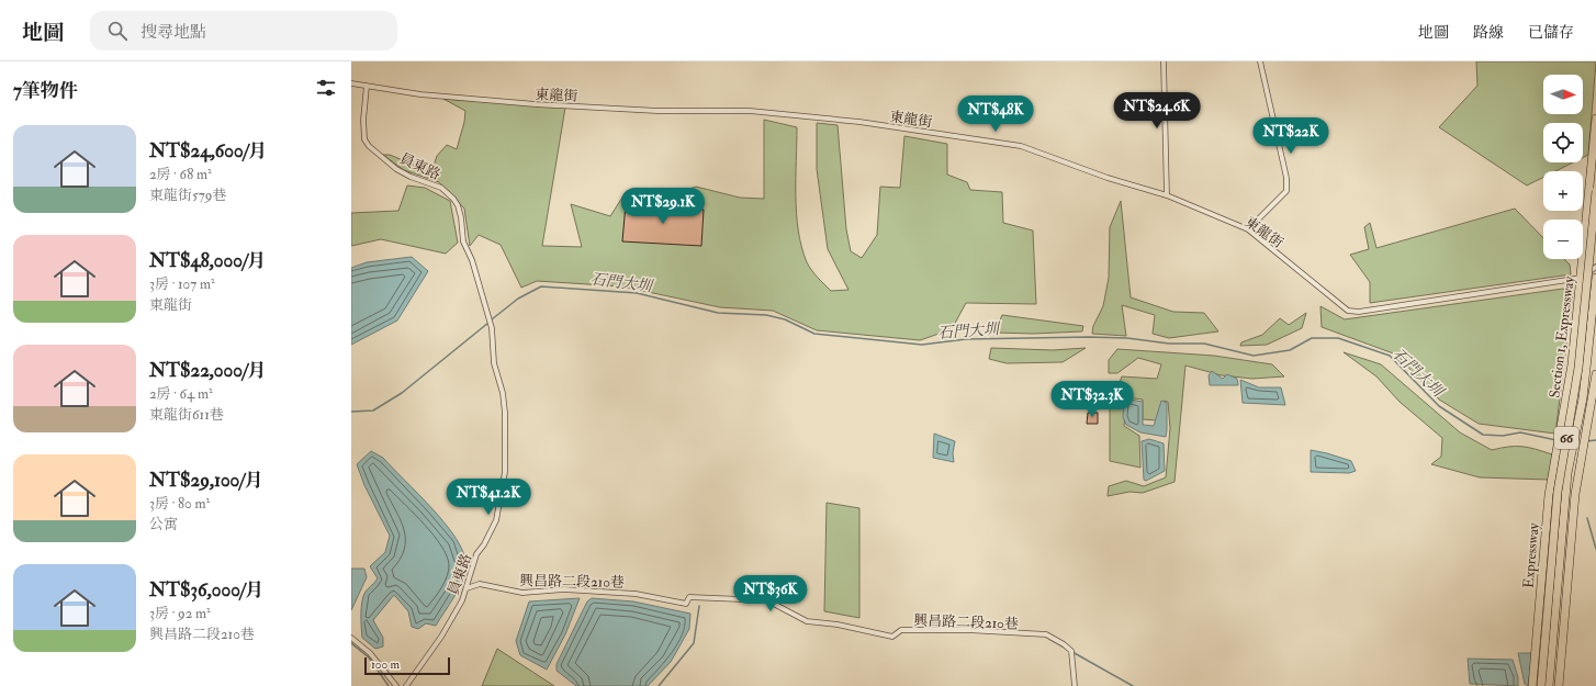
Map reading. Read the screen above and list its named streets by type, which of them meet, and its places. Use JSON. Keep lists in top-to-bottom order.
{
  "streets": {
    "main road": ["Section 1, Expressway", "66", "Expressway"],
    "street": ["東龍街", "員東路", "興昌路二段210巷"]
  },
  "crossings": [
    ["東龍街", "員東路"],
    ["東龍街", "Section 1, Expressway"],
    ["員東路", "興昌路二段210巷"],
    ["Section 1, Expressway", "Expressway"]
  ],
  "water": ["石門大圳"],
  "scale_bar": "100 m",
  "north": "right",
  "page": {
    "header": "地圖",
    "search": "搜尋地點",
    "nav": ["地圖", "路線", "已儲存"],
    "heading": "7筆物件",
    "map_buttons": ["+", "−"],
    "price": [
      "NT$24.6K",
      "NT$48K",
      "NT$22K",
      "NT$29.1K",
      "NT$32.3K",
      "NT$41.2K",
      "NT$36K"
    ],
    "list": [
      {
        "name": "NT$24,600/月",
        "note": "2房 · 68 m² · 東龍街579巷"
      },
      {
        "name": "NT$48,000/月",
        "note": "3房 · 107 m² · 東龍街"
      },
      {
        "name": "NT$22,000/月",
        "note": "2房 · 64 m² · 東龍街611巷"
      },
      {
        "name": "NT$29,100/月",
        "note": "3房 · 80 m² · 公寓"
      },
      {
        "name": "NT$36,000/月",
        "note": "3房 · 92 m² · 興昌路二段210巷"
      }
    ],
    "scale": "100 m"
  }
}
